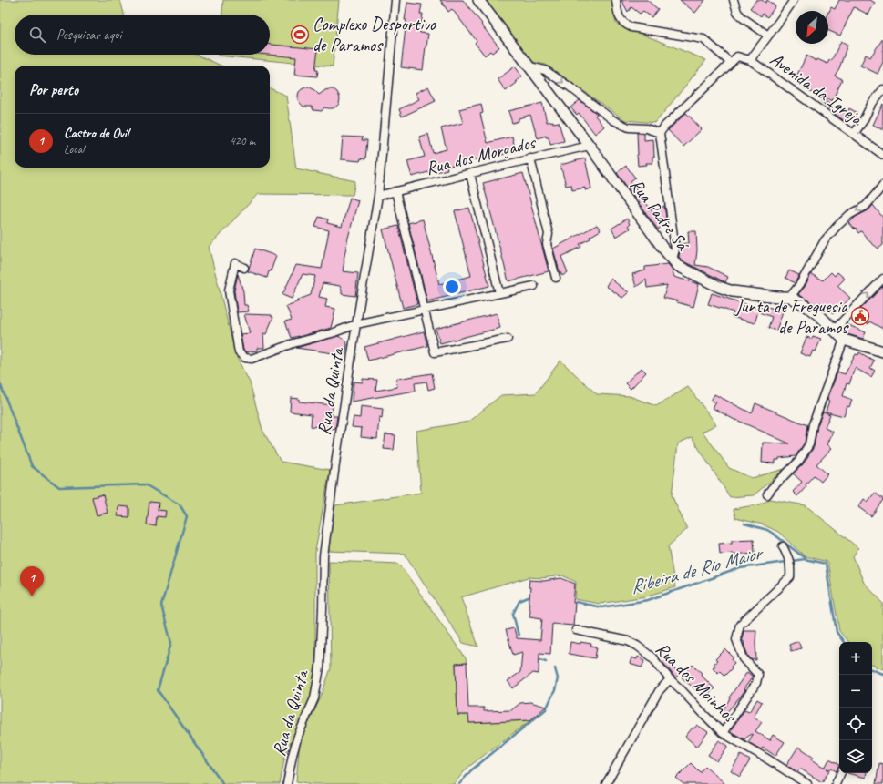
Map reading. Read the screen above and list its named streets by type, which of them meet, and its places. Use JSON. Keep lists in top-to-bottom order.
{
  "streets": {
    "street": [
      "Avenida da Igreja",
      "Rua dos Morgados",
      "Rua Padre Sá",
      "Rua da Quinta",
      "Rua dos Moinhos"
    ]
  },
  "crossings": [
    ["Rua dos Morgados", "Rua Padre Sá"],
    ["Rua dos Morgados", "Rua da Quinta"]
  ],
  "water": ["Ribeira de Rio Maior"],
  "places": {
    "sports": ["Complexo Desportivo de Paramos"],
    "public building": ["Junta de Freguesia de Paramos"]
  },
  "north": "bottom left",
  "page": {
    "search": "Pesquisar aqui",
    "heading": "Por perto",
    "list": [
      {
        "mark": "1",
        "name": "Castro de Ovil",
        "note": "Local",
        "value": "420 m"
      }
    ],
    "pins": "1",
    "map_buttons": ["+", "−"]
  }
}
